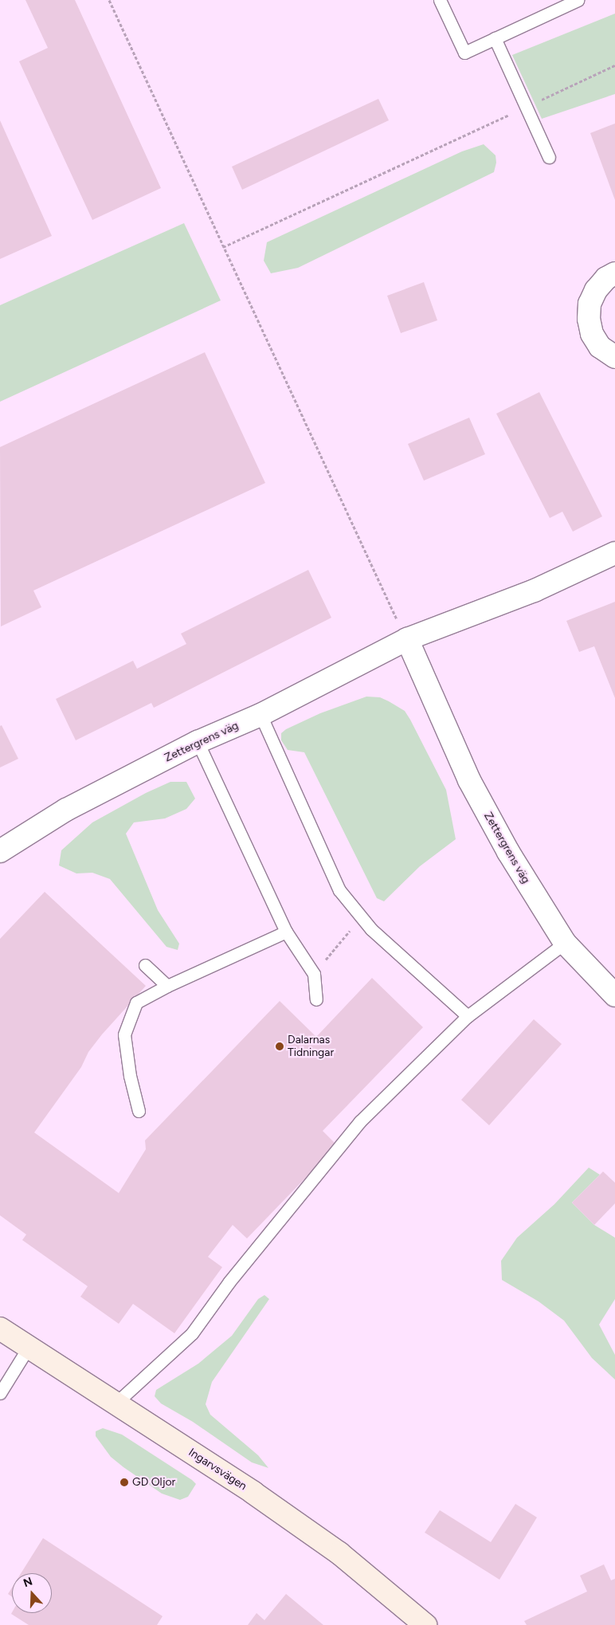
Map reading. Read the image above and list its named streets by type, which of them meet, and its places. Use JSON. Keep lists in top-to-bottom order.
{
  "streets": {
    "street": ["Zettergrens väg", "Ingarvsvägen"]
  },
  "places": ["Dalarnas Tidningar", "GD Oljor"],
  "north": "top"
}
